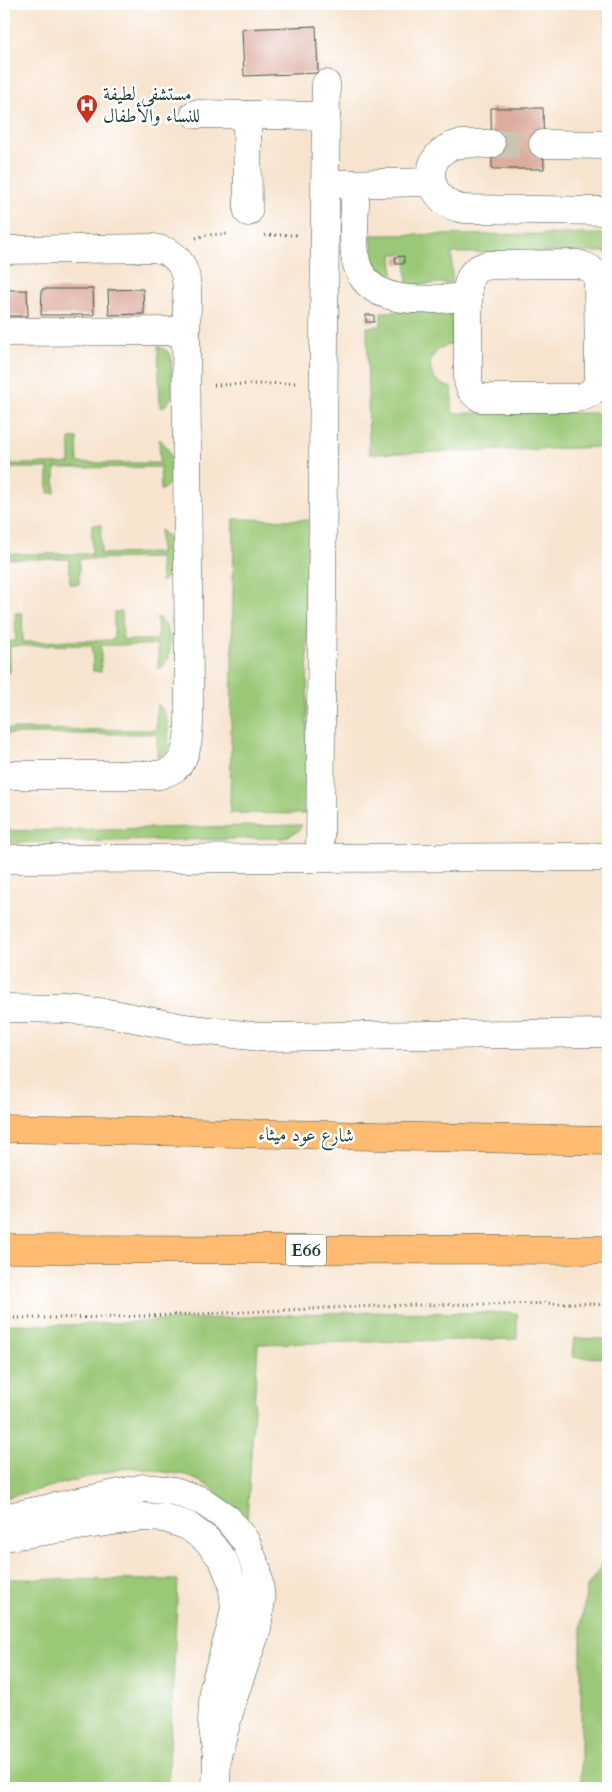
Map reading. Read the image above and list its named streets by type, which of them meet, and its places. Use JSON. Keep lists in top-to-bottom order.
{
  "streets": {
    "highway": ["شارع عود ميثاء", "E66"]
  },
  "places": {
    "hospital": ["مستشفى لطيفة للنساء والأطفال"]
  }
}
